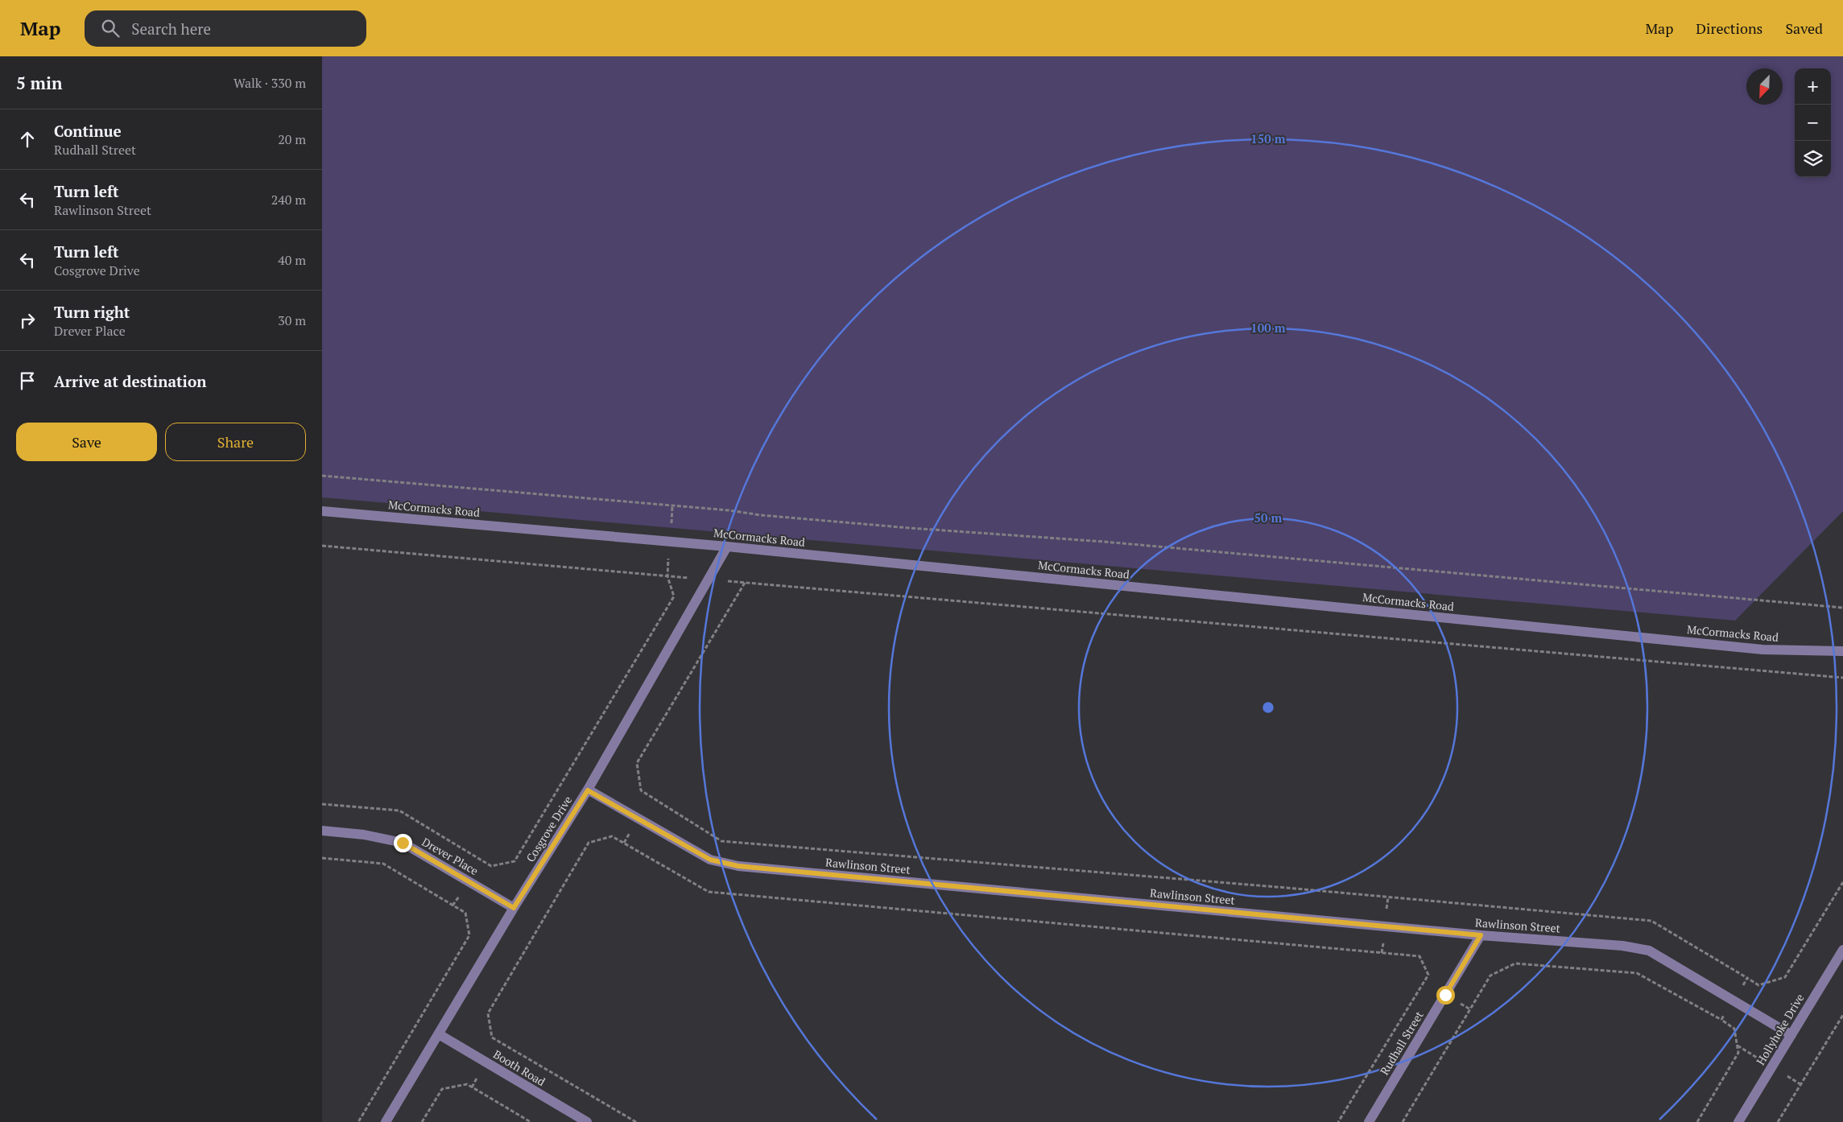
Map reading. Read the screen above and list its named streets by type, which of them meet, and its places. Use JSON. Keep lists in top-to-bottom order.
{
  "streets": {
    "street": [
      "McCormacks Road",
      "Cosgrove Drive",
      "Drever Place",
      "Rawlinson Street",
      "Hollyhoke Drive",
      "Rudhall Street",
      "Booth Road"
    ]
  },
  "crossings": [
    ["McCormacks Road", "Cosgrove Drive"],
    ["Cosgrove Drive", "Drever Place"],
    ["Cosgrove Drive", "Rawlinson Street"],
    ["Cosgrove Drive", "Booth Road"],
    ["Rawlinson Street", "Hollyhoke Drive"],
    ["Rawlinson Street", "Rudhall Street"]
  ],
  "north": "bottom left",
  "page": {
    "header": "Map",
    "search": "Search here",
    "nav": ["Map", "Directions", "Saved"],
    "heading": ["5 min", "Walk · 330 m"],
    "map_buttons": ["+", "−"],
    "list": [
      ["Continue", "Rudhall Street", "20 m"],
      ["Turn left", "Rawlinson Street", "240 m"],
      ["Turn left", "Cosgrove Drive", "40 m"],
      ["Turn right", "Drever Place", "30 m"],
      "Arrive at destination"
    ],
    "buttons": ["Save", "Share"]
  },
  "rings": ["150 m", "100 m", "50 m"]
}
